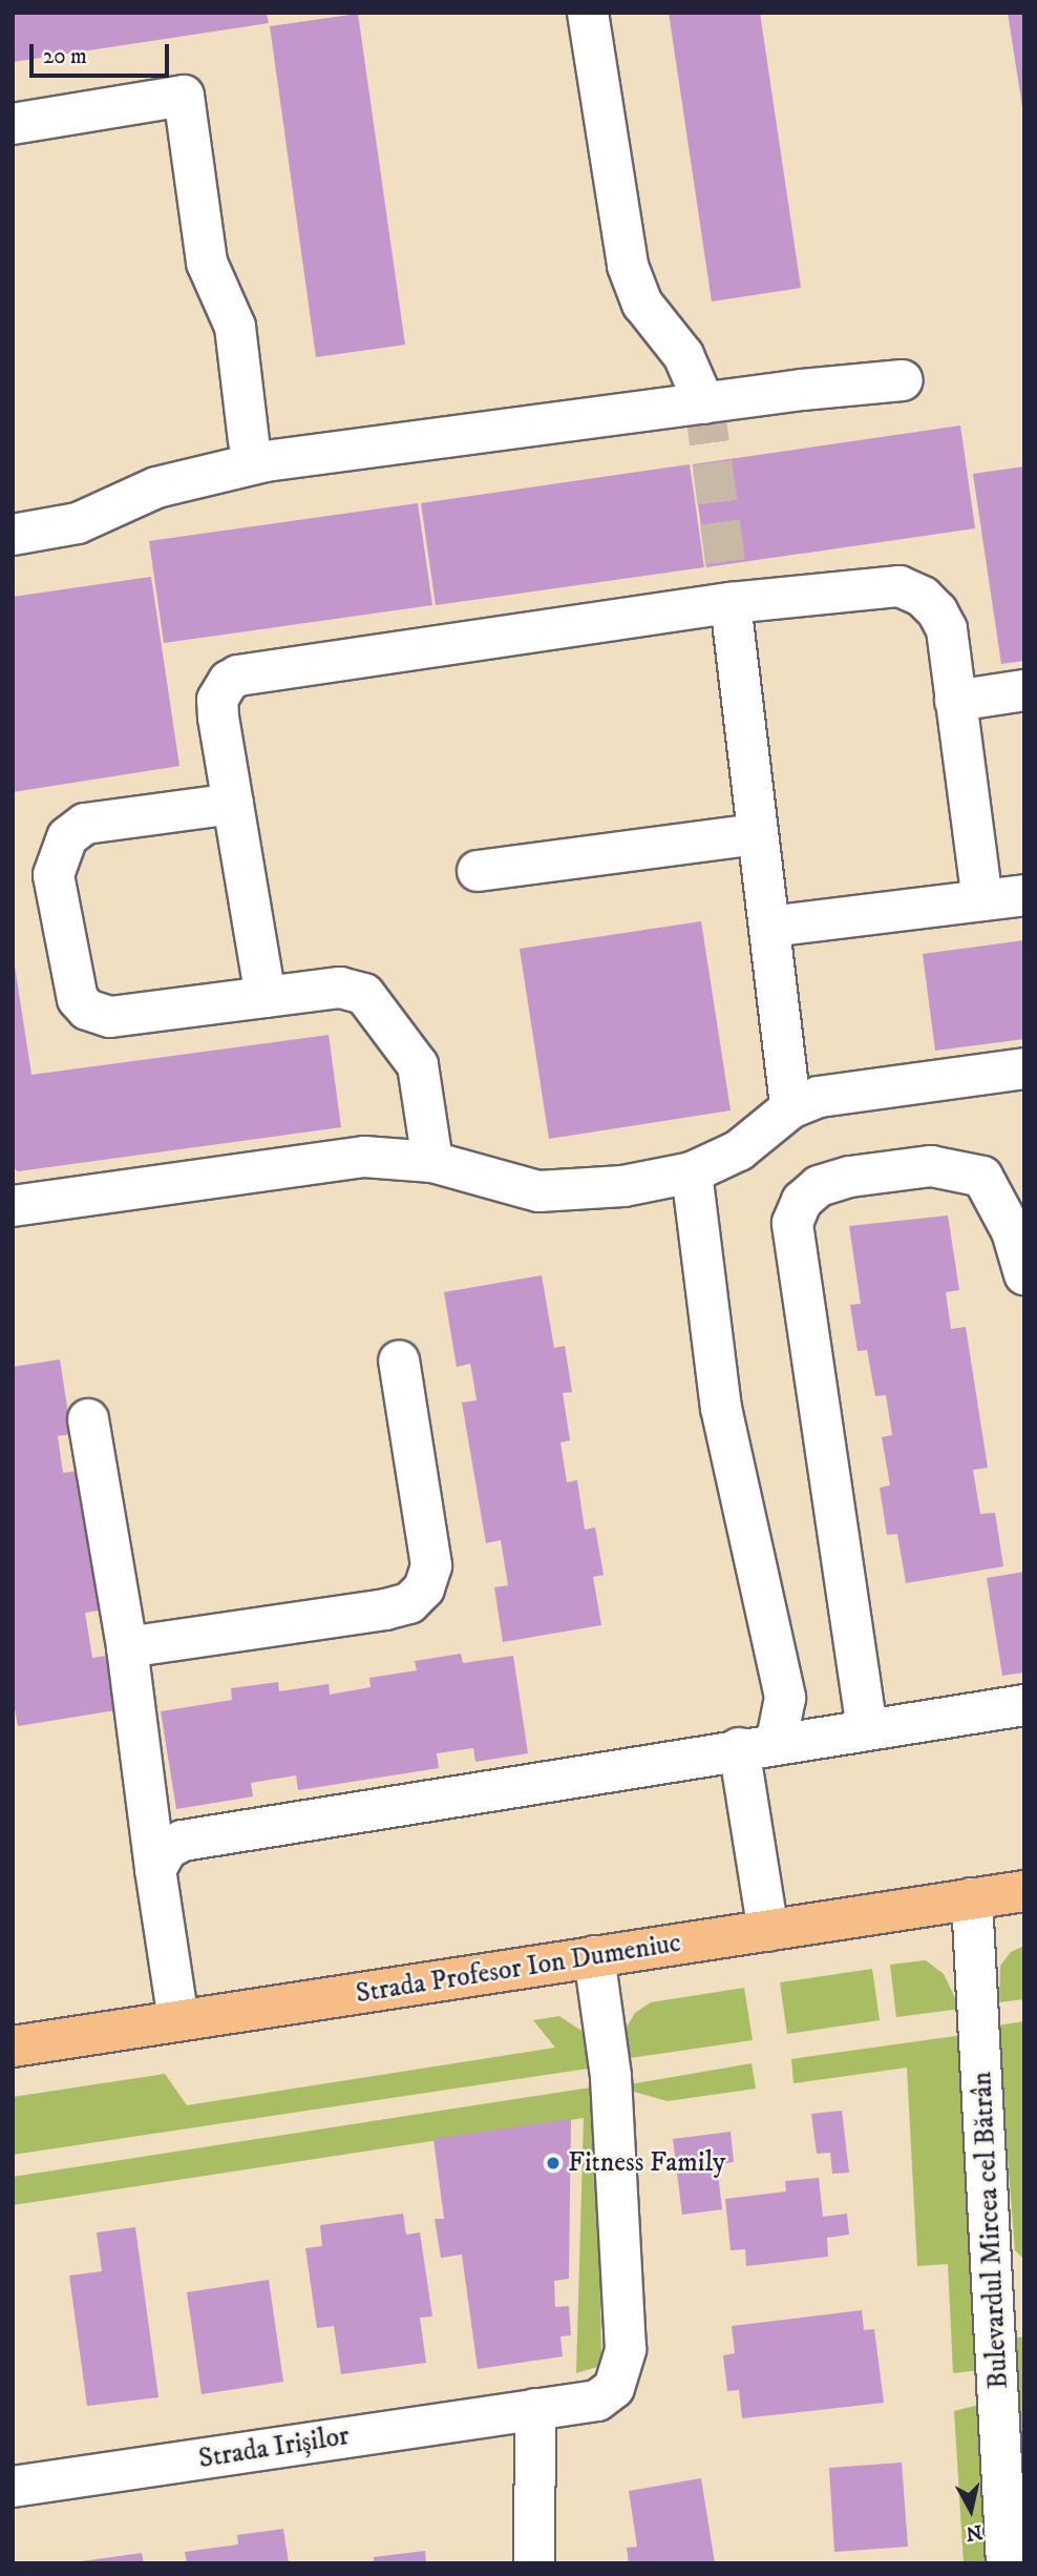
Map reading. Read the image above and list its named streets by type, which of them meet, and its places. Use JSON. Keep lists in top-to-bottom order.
{
  "streets": {
    "main road": ["Strada Profesor Ion Dumeniuc"],
    "street": ["Bulevardul Mircea cel Bătrân", "Strada Irișilor"]
  },
  "crossings": [
    ["Strada Profesor Ion Dumeniuc", "Bulevardul Mircea cel Bătrân"],
    ["Strada Profesor Ion Dumeniuc", "Strada Irișilor"]
  ],
  "places": ["Fitness Family"],
  "scale_bar": "20 m",
  "north": "bottom"
}
